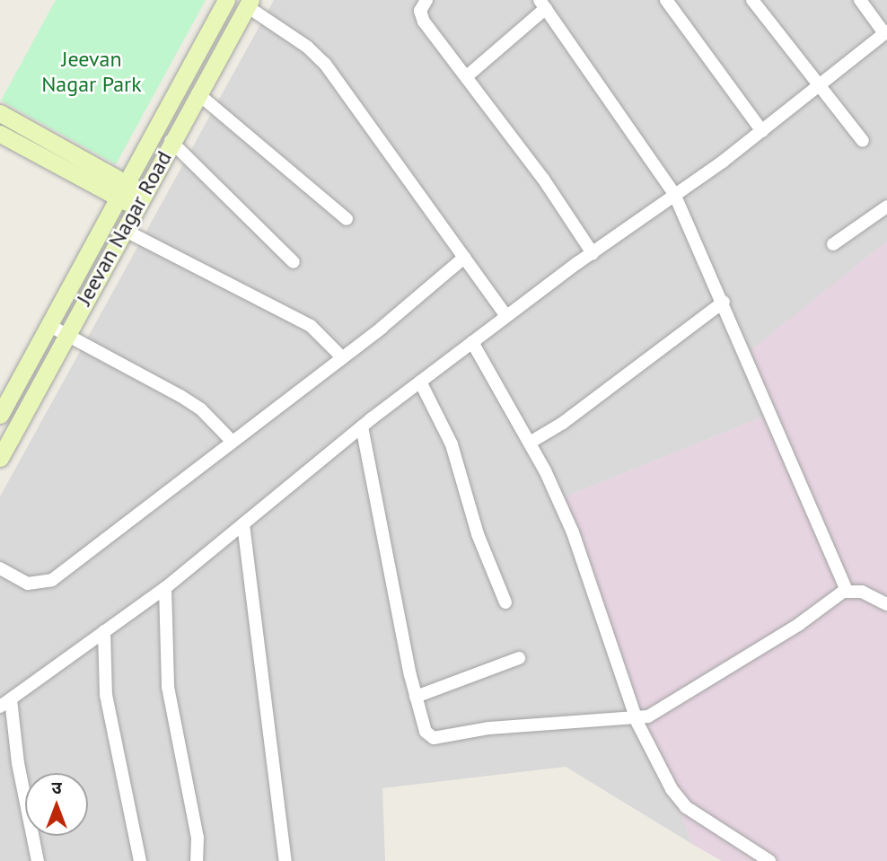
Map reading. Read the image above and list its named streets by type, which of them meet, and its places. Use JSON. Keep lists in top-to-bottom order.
{
  "streets": {
    "street": ["Jeevan Nagar Road"]
  },
  "parks": ["Jeevan Nagar Park"],
  "north": "top"
}
